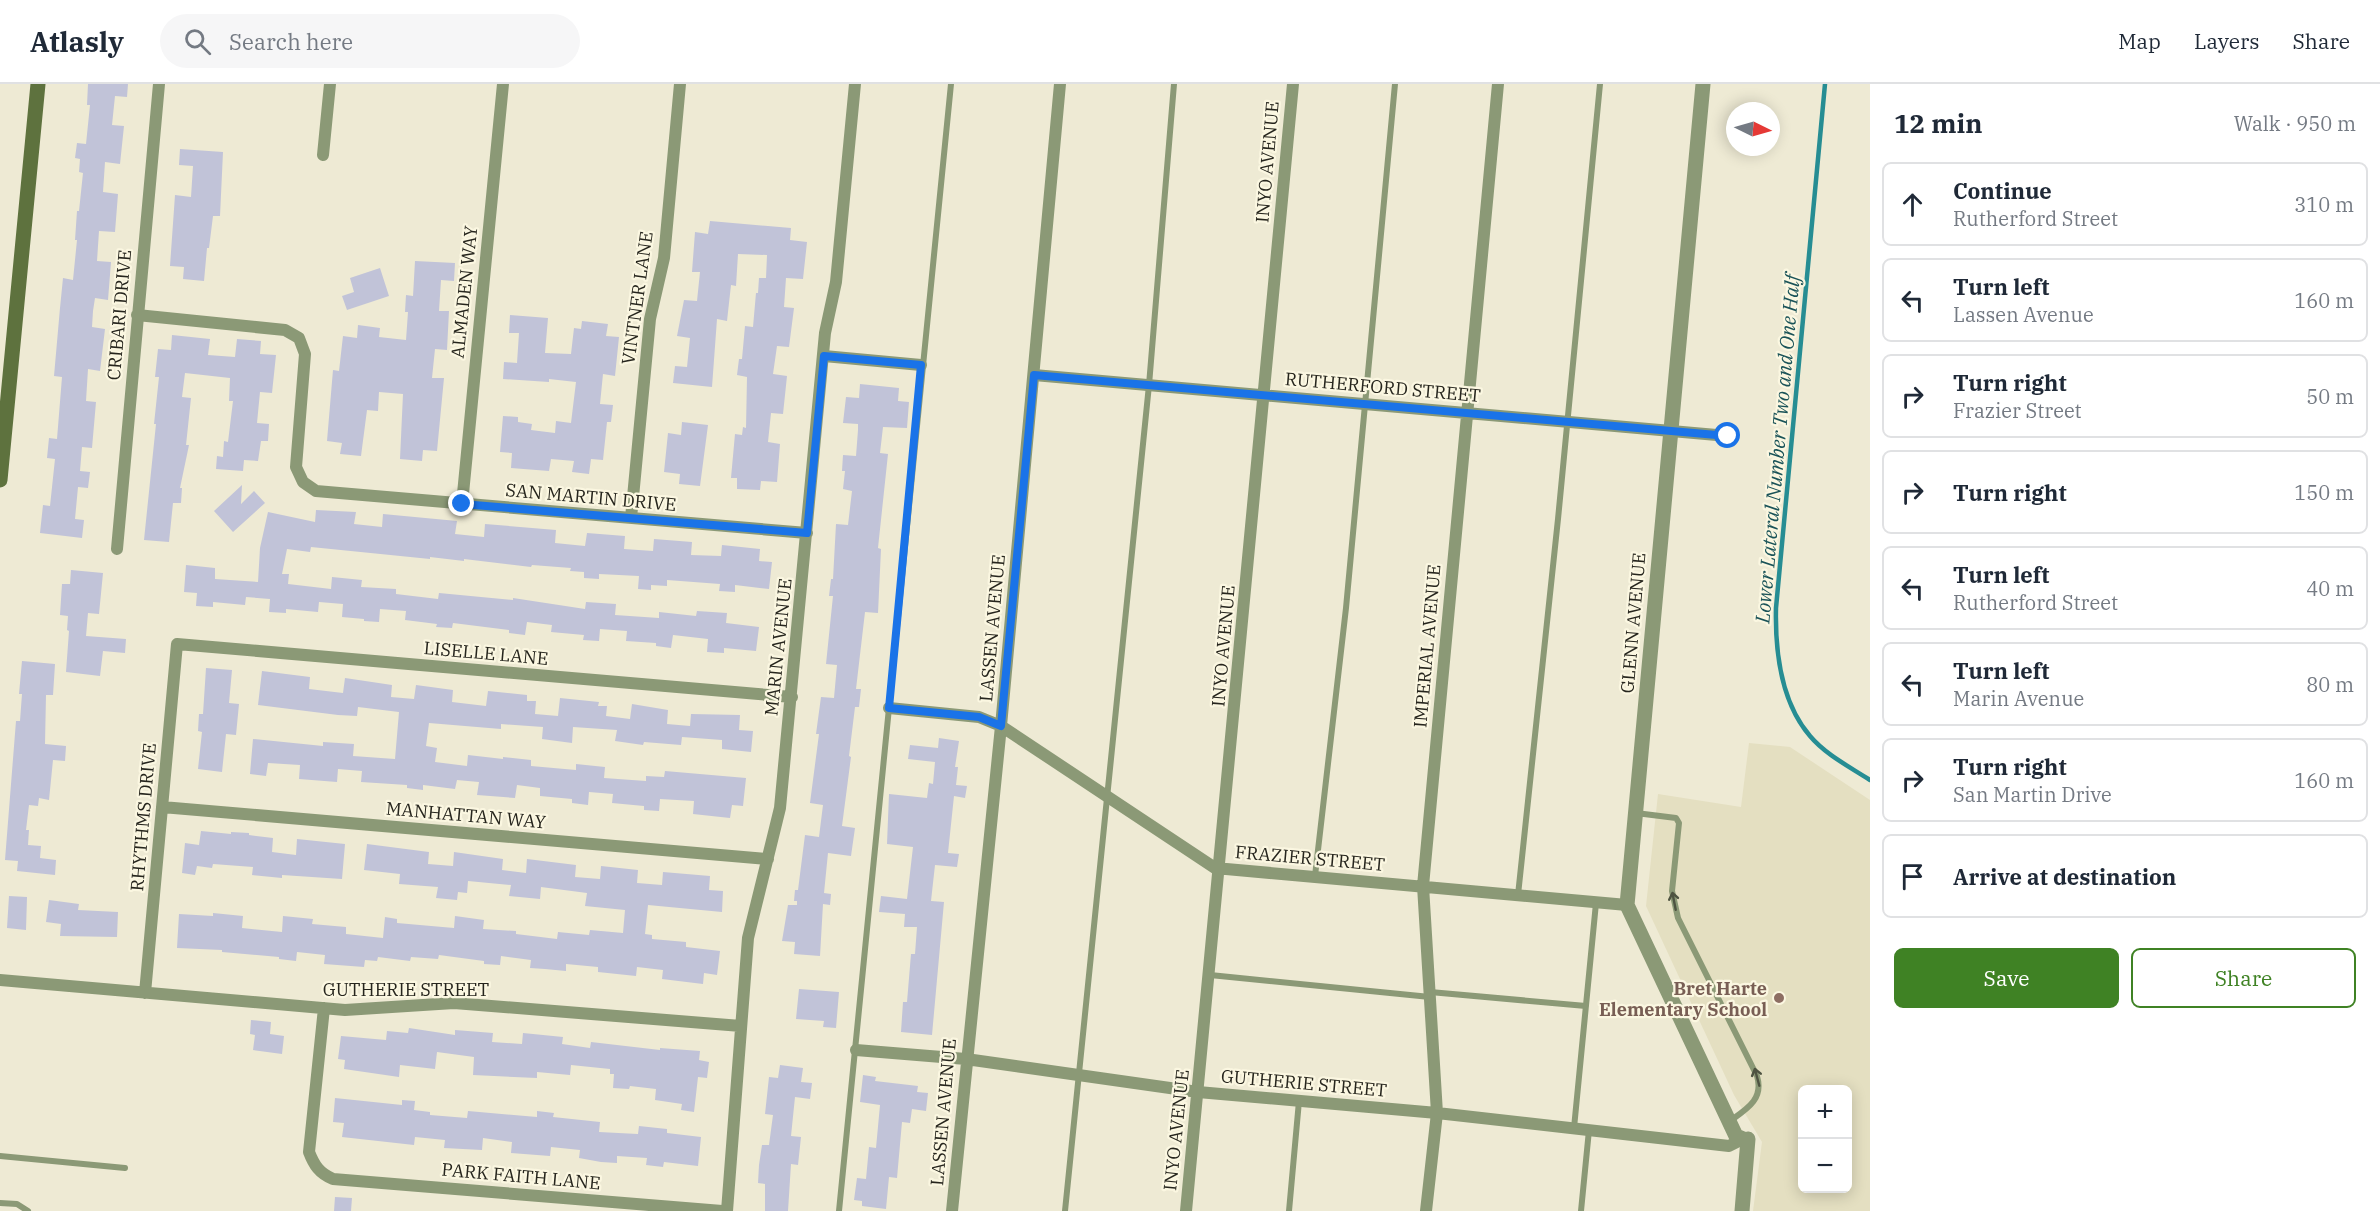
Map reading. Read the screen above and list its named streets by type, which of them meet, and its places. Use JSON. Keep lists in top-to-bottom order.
{
  "streets": {
    "street": [
      "INYO AVENUE",
      "ALMADEN WAY",
      "VINTNER LANE",
      "CRIBARI DRIVE",
      "RUTHERFORD STREET",
      "SAN MARTIN DRIVE",
      "GLENN AVENUE",
      "LASSEN AVENUE",
      "IMPERIAL AVENUE",
      "MARIN AVENUE",
      "LISELLE LANE",
      "MANHATTAN WAY",
      "RHYTHMS DRIVE",
      "FRAZIER STREET",
      "GUTHERIE STREET",
      "PARK FAITH LANE"
    ]
  },
  "crossings": [
    ["INYO AVENUE", "RUTHERFORD STREET"],
    ["INYO AVENUE", "FRAZIER STREET"],
    ["INYO AVENUE", "GUTHERIE STREET"],
    ["ALMADEN WAY", "SAN MARTIN DRIVE"],
    ["VINTNER LANE", "SAN MARTIN DRIVE"],
    ["CRIBARI DRIVE", "SAN MARTIN DRIVE"],
    ["RUTHERFORD STREET", "GLENN AVENUE"],
    ["RUTHERFORD STREET", "LASSEN AVENUE"],
    ["RUTHERFORD STREET", "IMPERIAL AVENUE"],
    ["SAN MARTIN DRIVE", "MARIN AVENUE"],
    ["GLENN AVENUE", "FRAZIER STREET"],
    ["LASSEN AVENUE", "FRAZIER STREET"],
    ["LASSEN AVENUE", "GUTHERIE STREET"],
    ["IMPERIAL AVENUE", "FRAZIER STREET"],
    ["IMPERIAL AVENUE", "GUTHERIE STREET"],
    ["MARIN AVENUE", "LISELLE LANE"],
    ["MARIN AVENUE", "MANHATTAN WAY"],
    ["MARIN AVENUE", "GUTHERIE STREET"],
    ["LISELLE LANE", "RHYTHMS DRIVE"],
    ["MANHATTAN WAY", "RHYTHMS DRIVE"],
    ["RHYTHMS DRIVE", "GUTHERIE STREET"],
    ["GUTHERIE STREET", "PARK FAITH LANE"]
  ],
  "water": ["Lower Lateral Number Two and One Half"],
  "places": ["Bret Harte Elementary School"],
  "north": "right",
  "page": {
    "header": "Atlasly",
    "search": "Search here",
    "nav": ["Map", "Layers", "Share"],
    "heading": ["12 min", "Walk · 950 m"],
    "list": [
      ["Continue", "Rutherford Street", "310 m"],
      ["Turn left", "Lassen Avenue", "160 m"],
      ["Turn right", "Frazier Street", "50 m"],
      ["Turn right", "150 m"],
      ["Turn left", "Rutherford Street", "40 m"],
      ["Turn left", "Marin Avenue", "80 m"],
      ["Turn right", "San Martin Drive", "160 m"],
      "Arrive at destination"
    ],
    "buttons": ["Save", "Share"],
    "map_buttons": ["+", "−"]
  }
}
